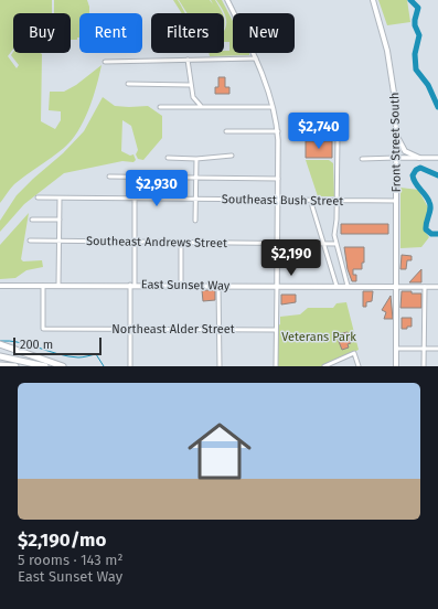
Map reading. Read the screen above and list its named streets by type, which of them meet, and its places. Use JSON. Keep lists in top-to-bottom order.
{
  "streets": {
    "main road": ["Front Street South", "East Sunset Way"],
    "street": ["Southeast Bush Street", "Southeast Andrews Street", "Northeast Alder Street"]
  },
  "crossings": [
    ["Front Street South", "Southeast Bush Street"],
    ["Front Street South", "East Sunset Way"],
    ["East Sunset Way", "Northeast Alder Street"]
  ],
  "parks": ["Veterans Park"],
  "scale_bar": "200 m",
  "page": {
    "chip": [
      "Buy",
      "Rent",
      "Filters",
      "New"
    ],
    "price": ["$2,740", "$2,930", "$2,190"],
    "scale": "200 m",
    "list": [
      {
        "name": "$2,190/mo",
        "note": "5 rooms · 143 m² · East Sunset Way"
      }
    ]
  }
}
